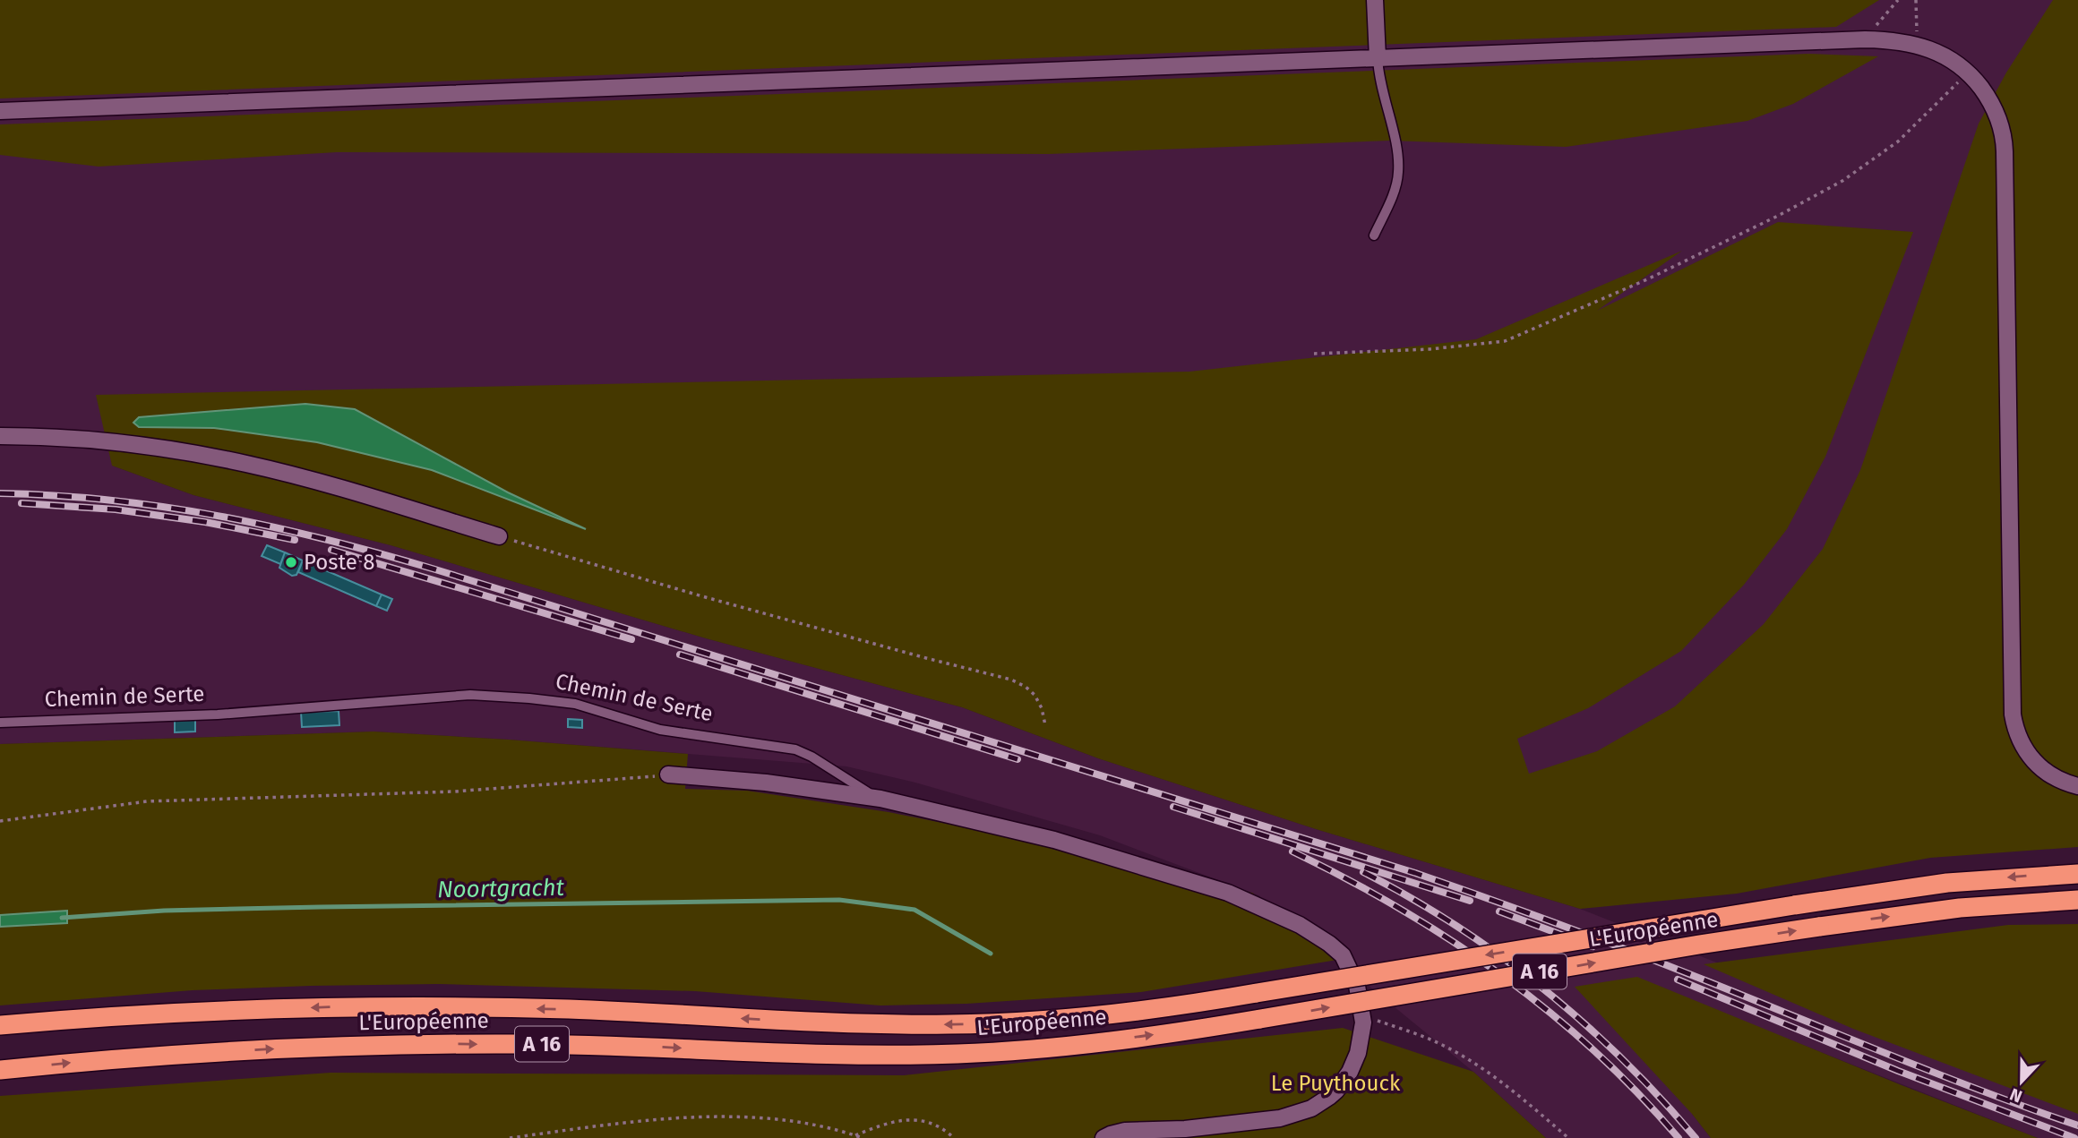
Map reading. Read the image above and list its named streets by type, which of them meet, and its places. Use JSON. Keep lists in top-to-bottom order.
{
  "streets": {
    "highway": ["L'Européenne", "A 16"],
    "street": ["Chemin de Serte"]
  },
  "water": ["Noortgracht"],
  "parks": ["Le Puythouck"],
  "places": ["Poste 8"],
  "north": "bottom"
}
